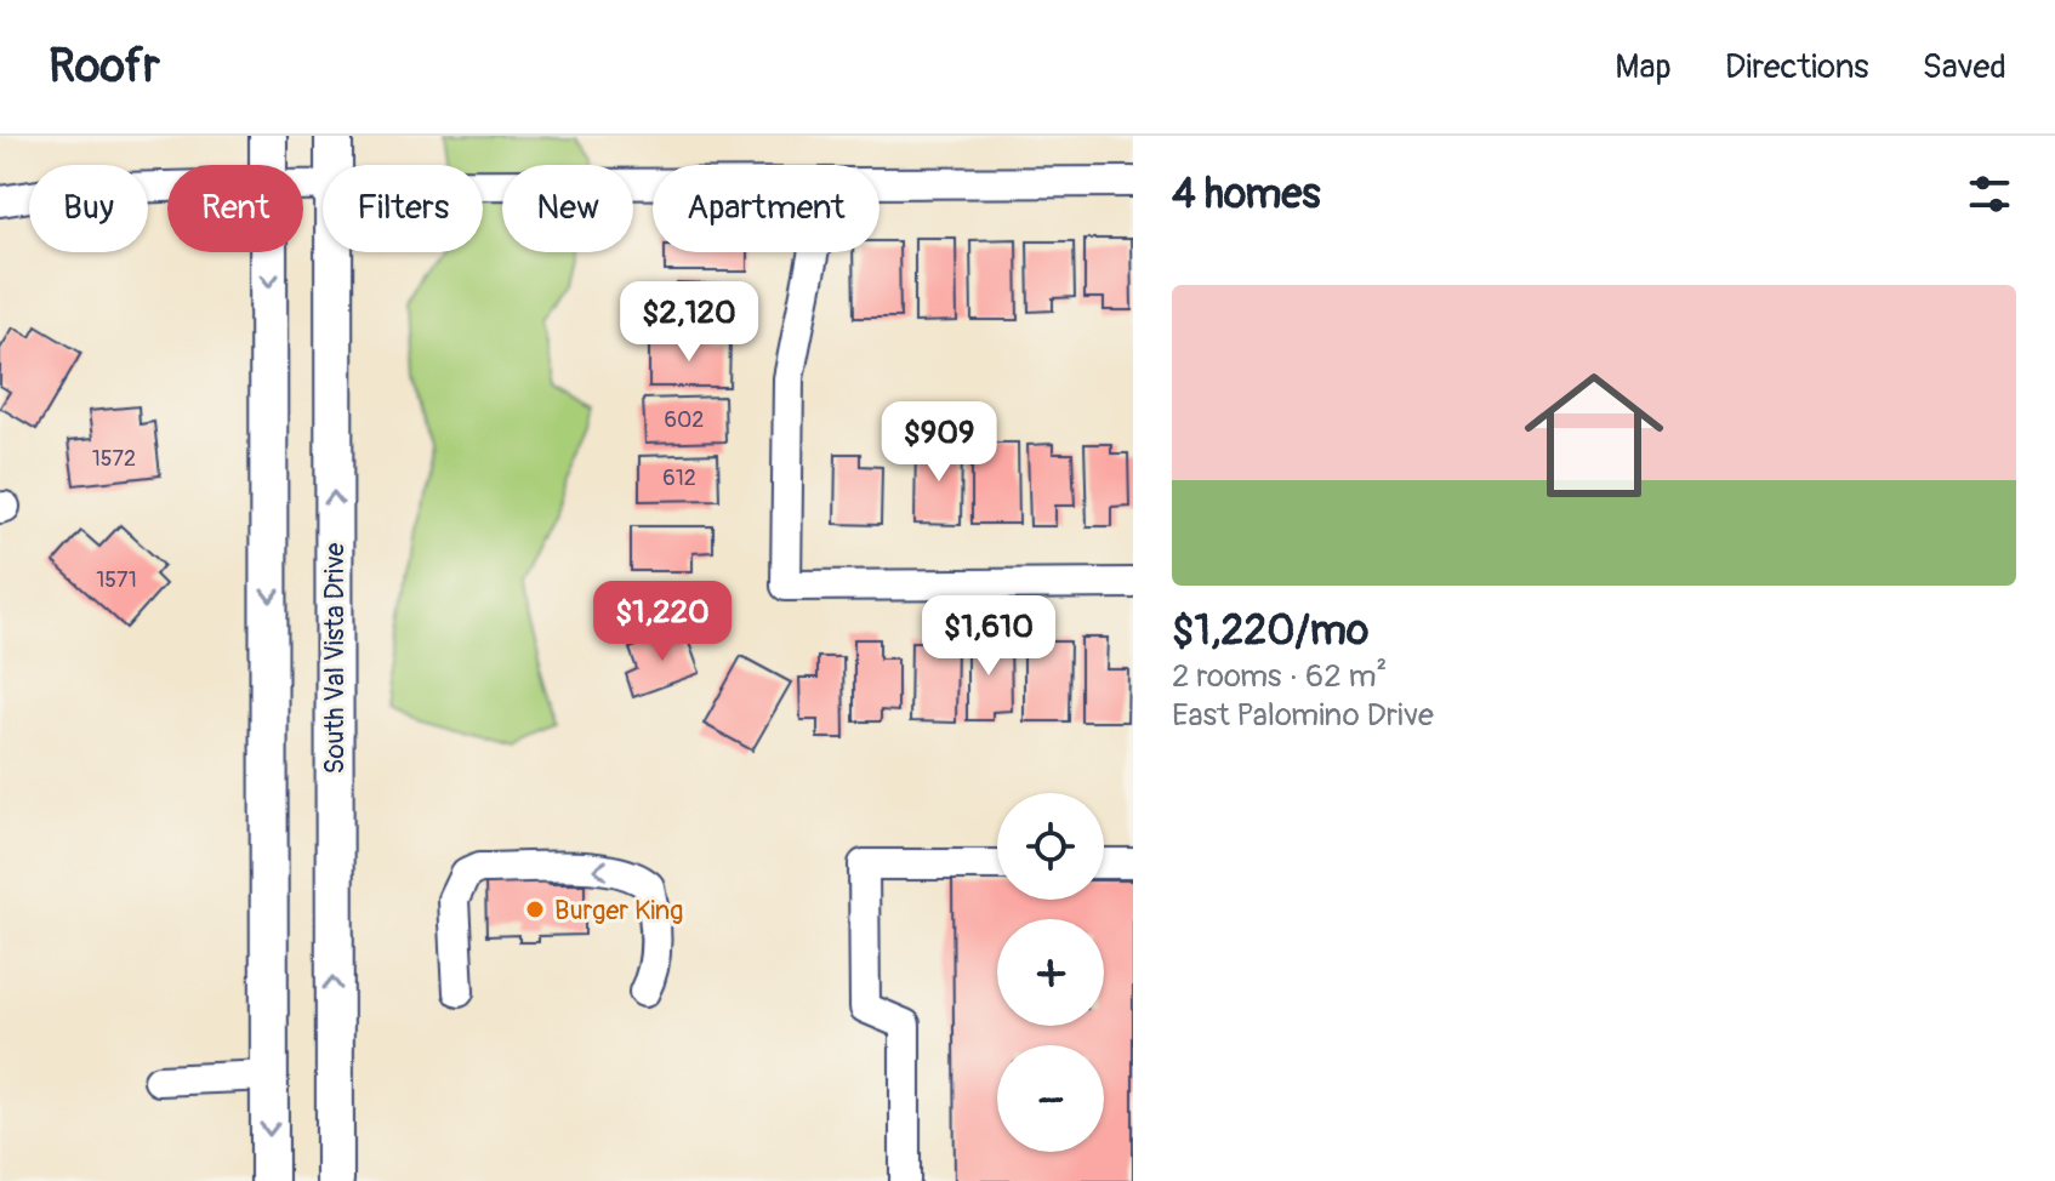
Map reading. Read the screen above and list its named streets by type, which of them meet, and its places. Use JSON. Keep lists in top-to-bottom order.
{
  "streets": {
    "main road": ["South Val Vista Drive"]
  },
  "places": ["Burger King"],
  "house_numbers": [
    "602",
    "1572",
    "612",
    "1571"
  ],
  "page": {
    "header": "Roofr",
    "nav": ["Map", "Directions", "Saved"],
    "heading": "4 homes",
    "chip": [
      "Buy",
      "Rent",
      "Filters",
      "New",
      "Apartment"
    ],
    "list": [
      {
        "name": "$1,220/mo",
        "note": "2 rooms · 62 m² · East Palomino Drive"
      }
    ],
    "price": [
      "$2,120",
      "$909",
      "$1,220",
      "$1,610"
    ],
    "map_buttons": ["+", "−"]
  }
}
